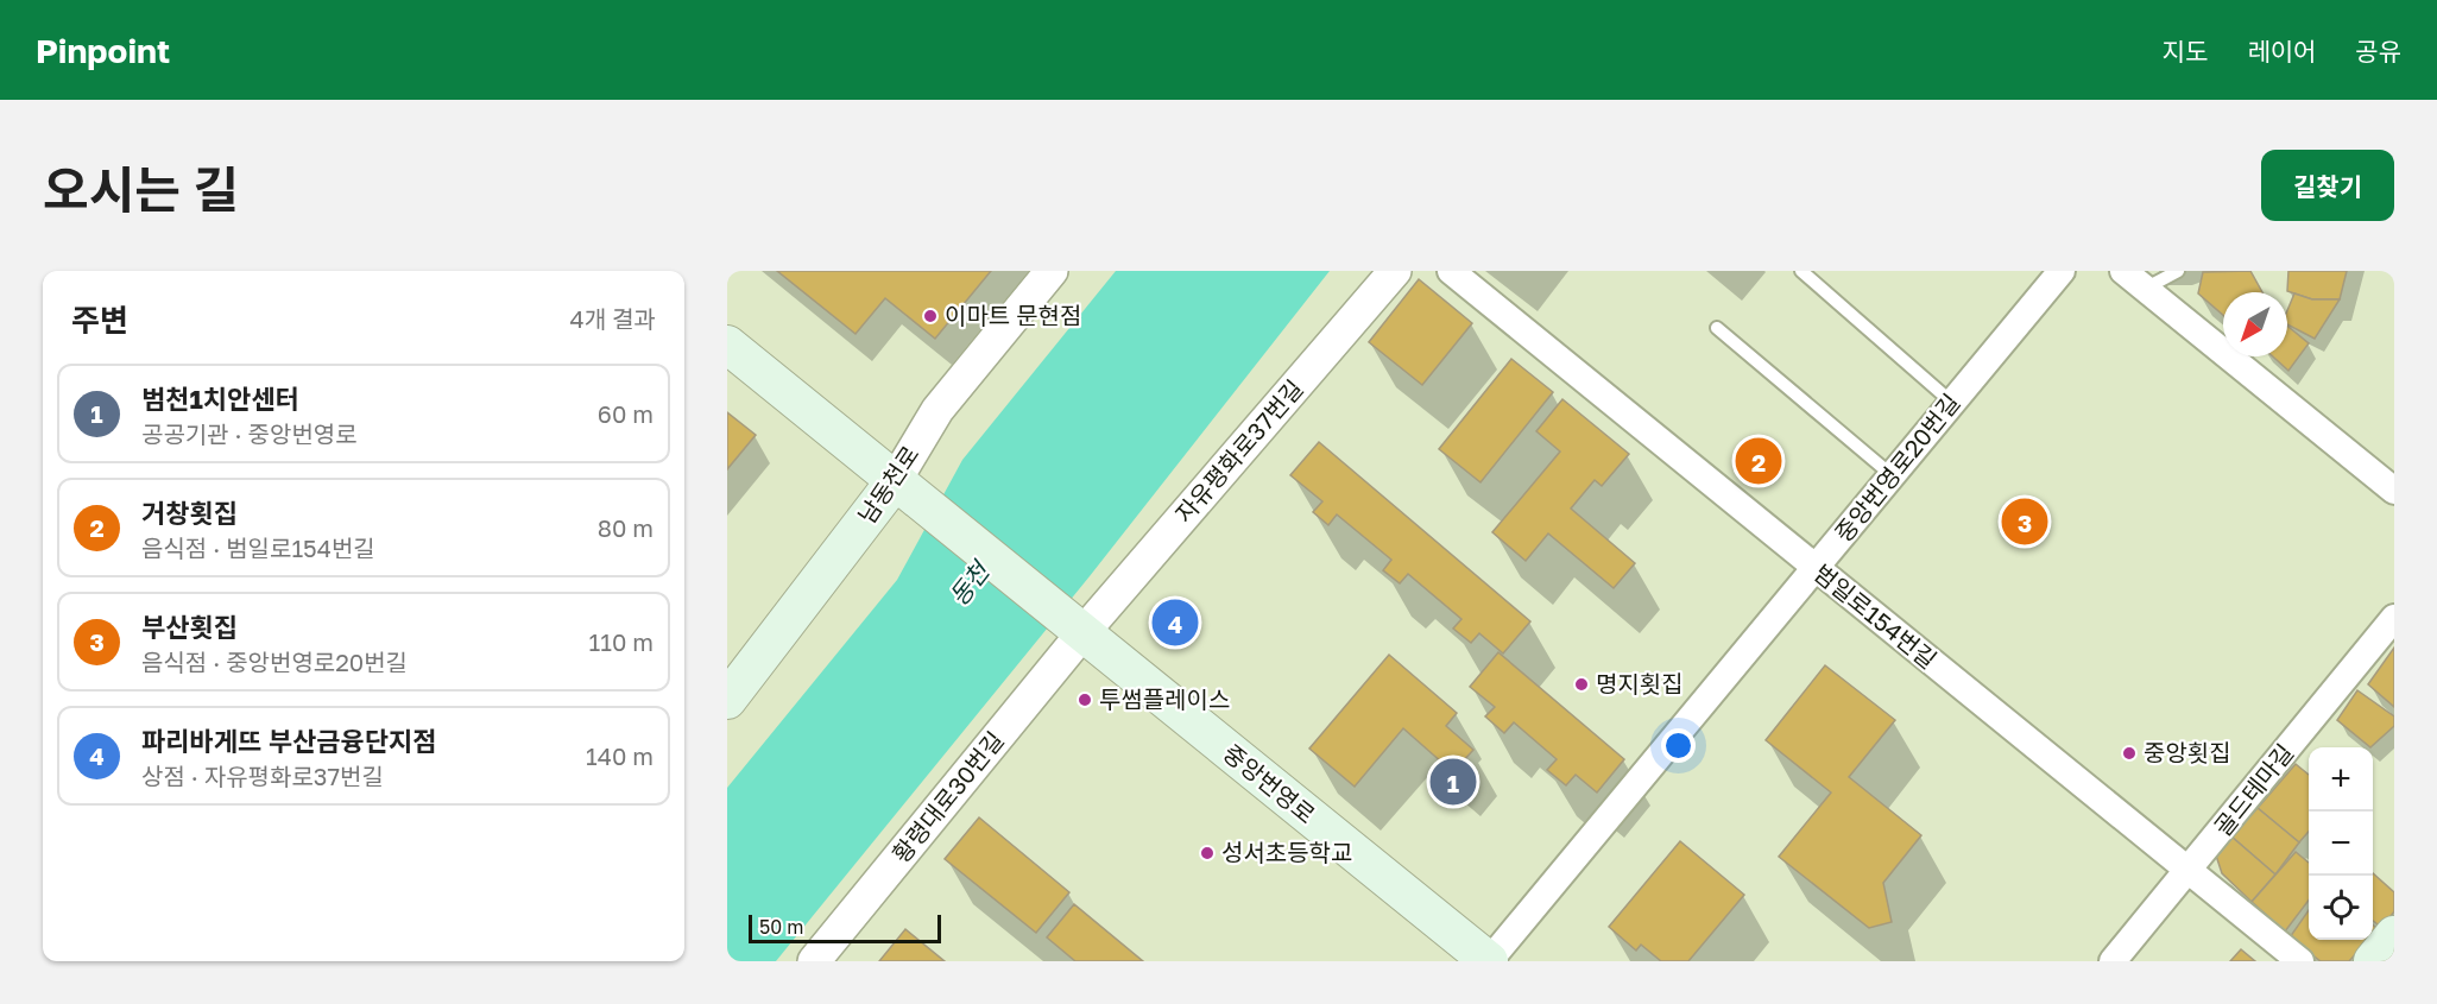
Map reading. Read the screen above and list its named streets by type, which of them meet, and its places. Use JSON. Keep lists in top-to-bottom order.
{
  "streets": {
    "main road": ["남동천로", "중앙번영로"],
    "street": [
      "자유평화로37번길",
      "중앙번영로20번길",
      "범일로154번길",
      "골드테마길",
      "황령대로30번길"
    ]
  },
  "crossings": [
    ["자유평화로37번길", "중앙번영로"],
    ["자유평화로37번길", "황령대로30번길"],
    ["중앙번영로20번길", "범일로154번길"],
    ["중앙번영로20번길", "중앙번영로"],
    ["남동천로", "중앙번영로"],
    ["범일로154번길", "골드테마길"],
    ["중앙번영로", "황령대로30번길"]
  ],
  "water": ["동천"],
  "places": [
    "이마트 문현점",
    "명지횟집",
    "투썸플레이스",
    "중앙횟집",
    "성서초등학교"
  ],
  "scale_bar": "50 m",
  "north": "bottom left",
  "page": {
    "header": "Pinpoint",
    "nav": ["지도", "레이어", "공유"],
    "title": "오시는 길",
    "buttons": "길찾기",
    "heading": ["주변", "4개 결과"],
    "list": [
      {
        "mark": "1",
        "name": "범천1치안센터",
        "note": "공공기관 · 중앙번영로",
        "value": "60 m"
      },
      {
        "mark": "2",
        "name": "거창횟집",
        "note": "음식점 · 범일로154번길",
        "value": "80 m"
      },
      {
        "mark": "3",
        "name": "부산횟집",
        "note": "음식점 · 중앙번영로20번길",
        "value": "110 m"
      },
      {
        "mark": "4",
        "name": "파리바게뜨 부산금융단지점",
        "note": "상점 · 자유평화로37번길",
        "value": "140 m"
      }
    ],
    "pins": [
      "2",
      "3",
      "4",
      "1"
    ],
    "map_buttons": ["+", "−"],
    "scale": "50 m"
  }
}
